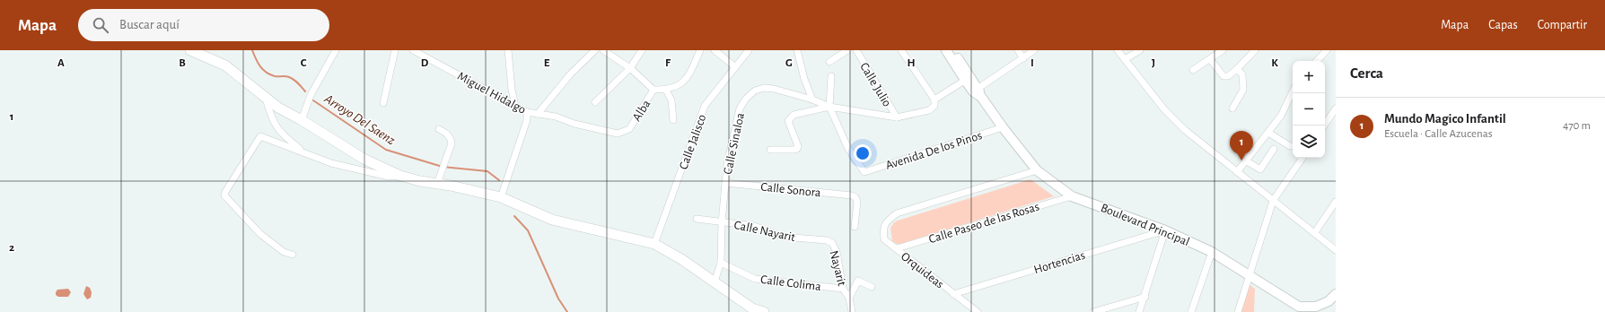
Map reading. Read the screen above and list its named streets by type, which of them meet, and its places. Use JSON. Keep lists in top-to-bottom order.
{
  "streets": {
    "street": [
      "Calle Julio",
      "Miguel Hidalgo",
      "Alba",
      "Calle Jalisco",
      "Calle Sinaloa",
      "Avenida De los Pinos",
      "Calle Sonora",
      "Calle Paseo de las Rosas",
      "Boulevard Principal",
      "Calle Nayarit",
      "Hortencias",
      "Nayarit",
      "Orquideas",
      "Calle Colima"
    ]
  },
  "crossings": [
    ["Calle Julio", "Calle Sinaloa"],
    ["Miguel Hidalgo", "Alba"],
    ["Calle Sinaloa", "Avenida De los Pinos"],
    ["Calle Sinaloa", "Calle Sonora"],
    ["Calle Sinaloa", "Calle Nayarit"],
    ["Calle Sinaloa", "Calle Colima"],
    ["Avenida De los Pinos", "Boulevard Principal"],
    ["Calle Paseo de las Rosas", "Boulevard Principal"],
    ["Calle Paseo de las Rosas", "Orquideas"],
    ["Boulevard Principal", "Hortencias"],
    ["Boulevard Principal", "Orquideas"],
    ["Calle Nayarit", "Nayarit"],
    ["Hortencias", "Orquideas"],
    ["Nayarit", "Calle Colima"]
  ],
  "water": ["Arroyo Del Saenz"],
  "page": {
    "header": "Mapa",
    "search": "Buscar aquí",
    "nav": ["Mapa", "Capas", "Compartir"],
    "heading": "Cerca",
    "map_buttons": ["+", "−"],
    "list": [
      {
        "mark": "1",
        "name": "Mundo Magico Infantil",
        "note": "Escuela · Calle Azucenas",
        "value": "470 m"
      }
    ],
    "pins": "1"
  },
  "grid": {
    "columns": [
      "A",
      "B",
      "C",
      "D",
      "E",
      "F",
      "G",
      "H",
      "I",
      "J",
      "K"
    ],
    "rows": ["1", "2"]
  }
}
